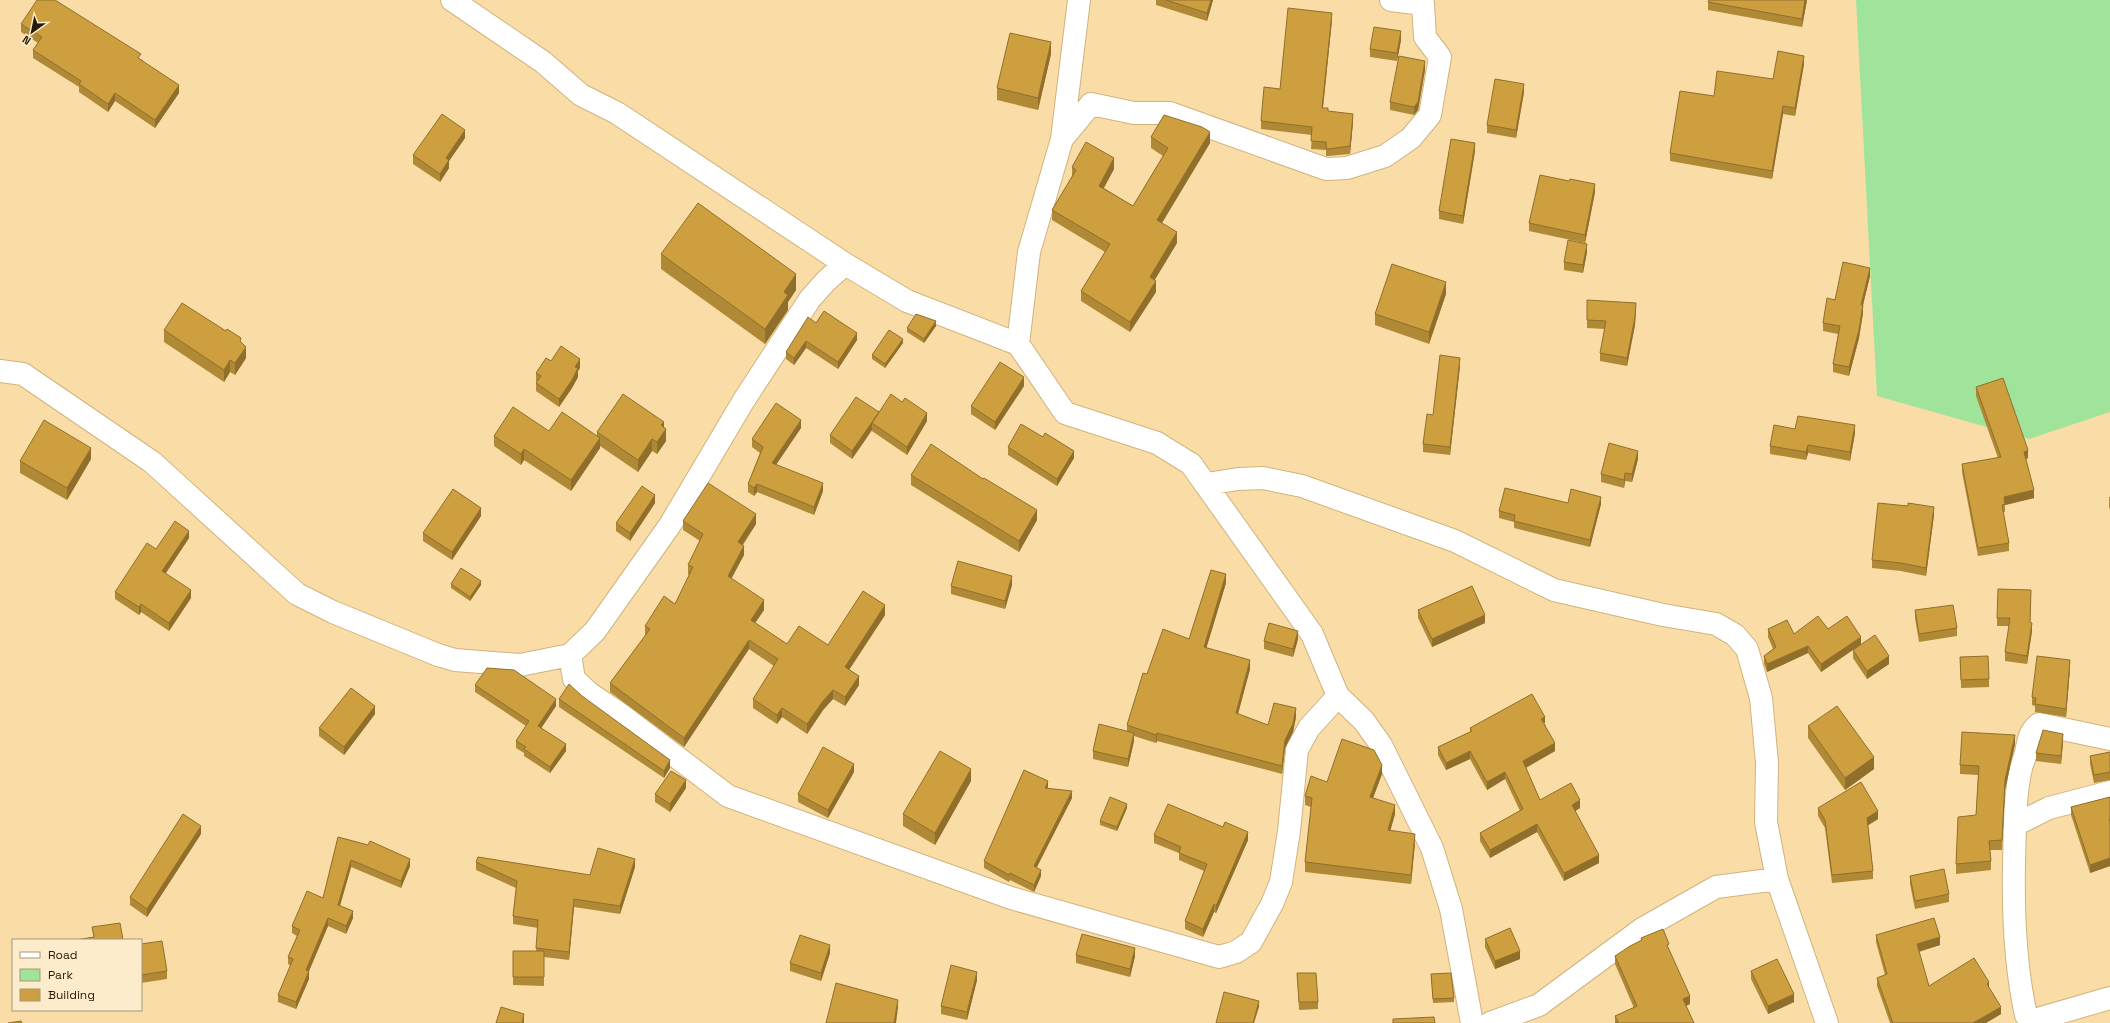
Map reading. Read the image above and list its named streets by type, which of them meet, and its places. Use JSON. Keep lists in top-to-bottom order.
{
  "legend": ["Road", "Park", "Building"],
  "north": "bottom left"
}
